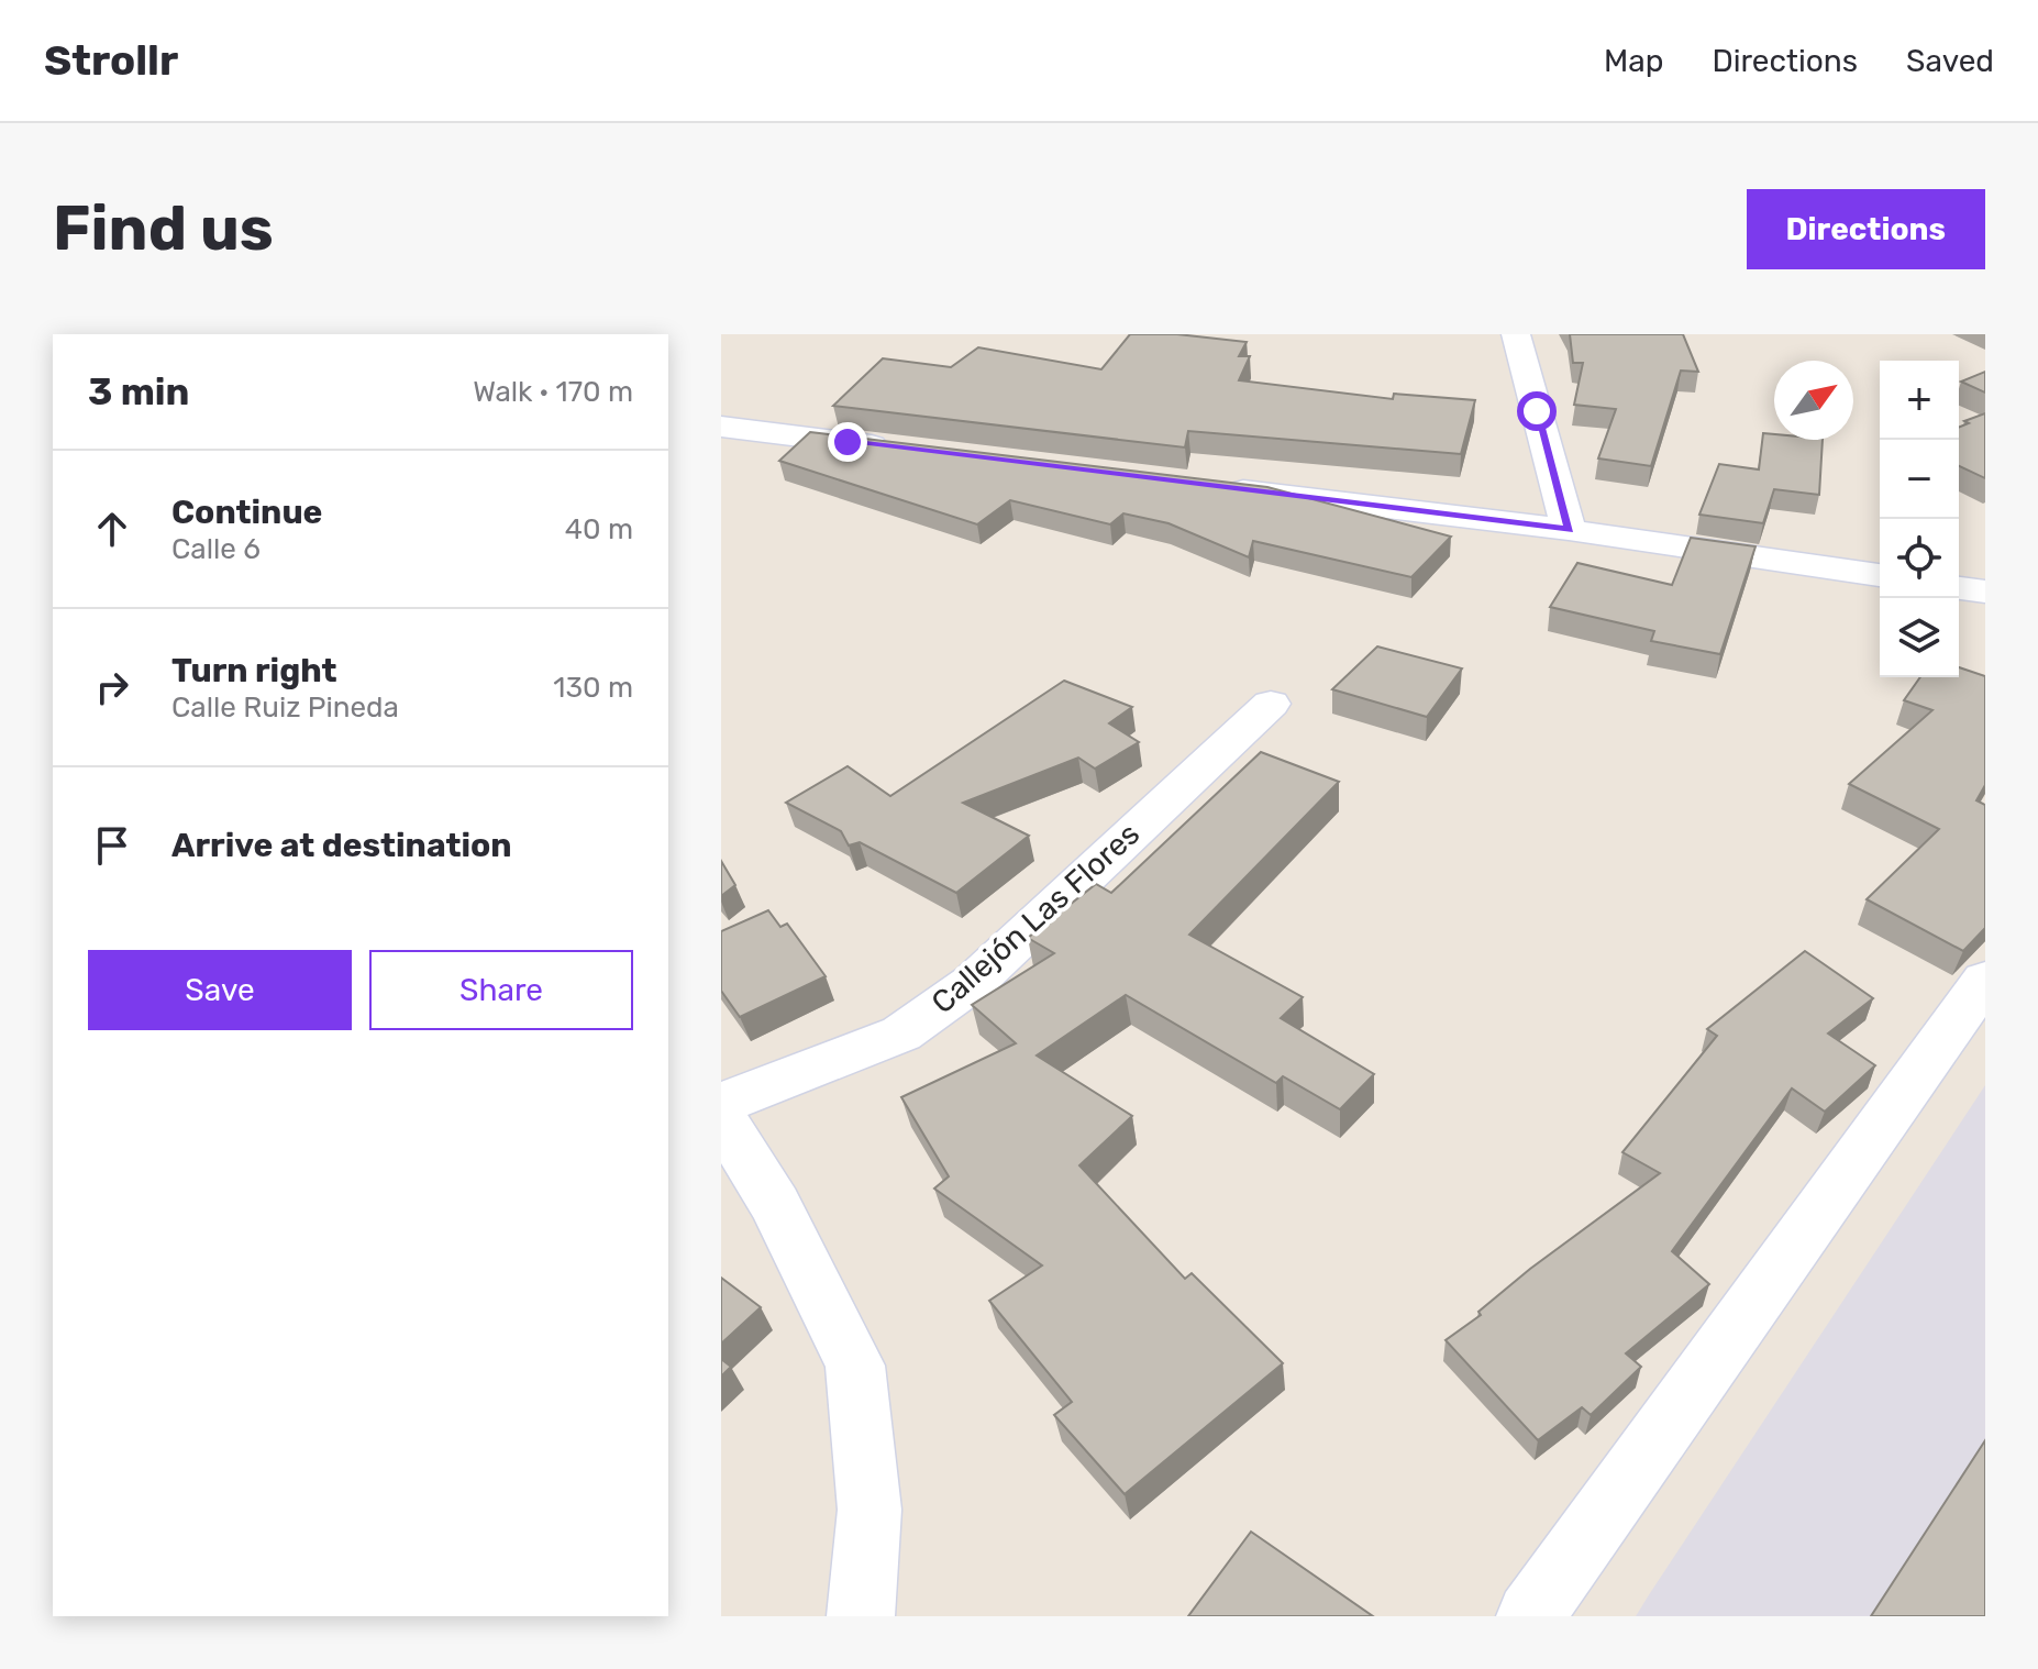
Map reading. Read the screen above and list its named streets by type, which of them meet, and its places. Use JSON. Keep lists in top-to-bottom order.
{
  "streets": {
    "street": ["Callejón Las Flores"]
  },
  "north": "top right",
  "page": {
    "header": "Strollr",
    "nav": ["Map", "Directions", "Saved"],
    "buttons": [
      "Directions",
      ["Save", "Share"]
    ],
    "title": "Find us",
    "heading": ["3 min", "Walk · 170 m"],
    "map_buttons": ["+", "−"],
    "list": [
      ["Continue", "Calle 6", "40 m"],
      ["Turn right", "Calle Ruiz Pineda", "130 m"],
      "Arrive at destination"
    ]
  }
}
